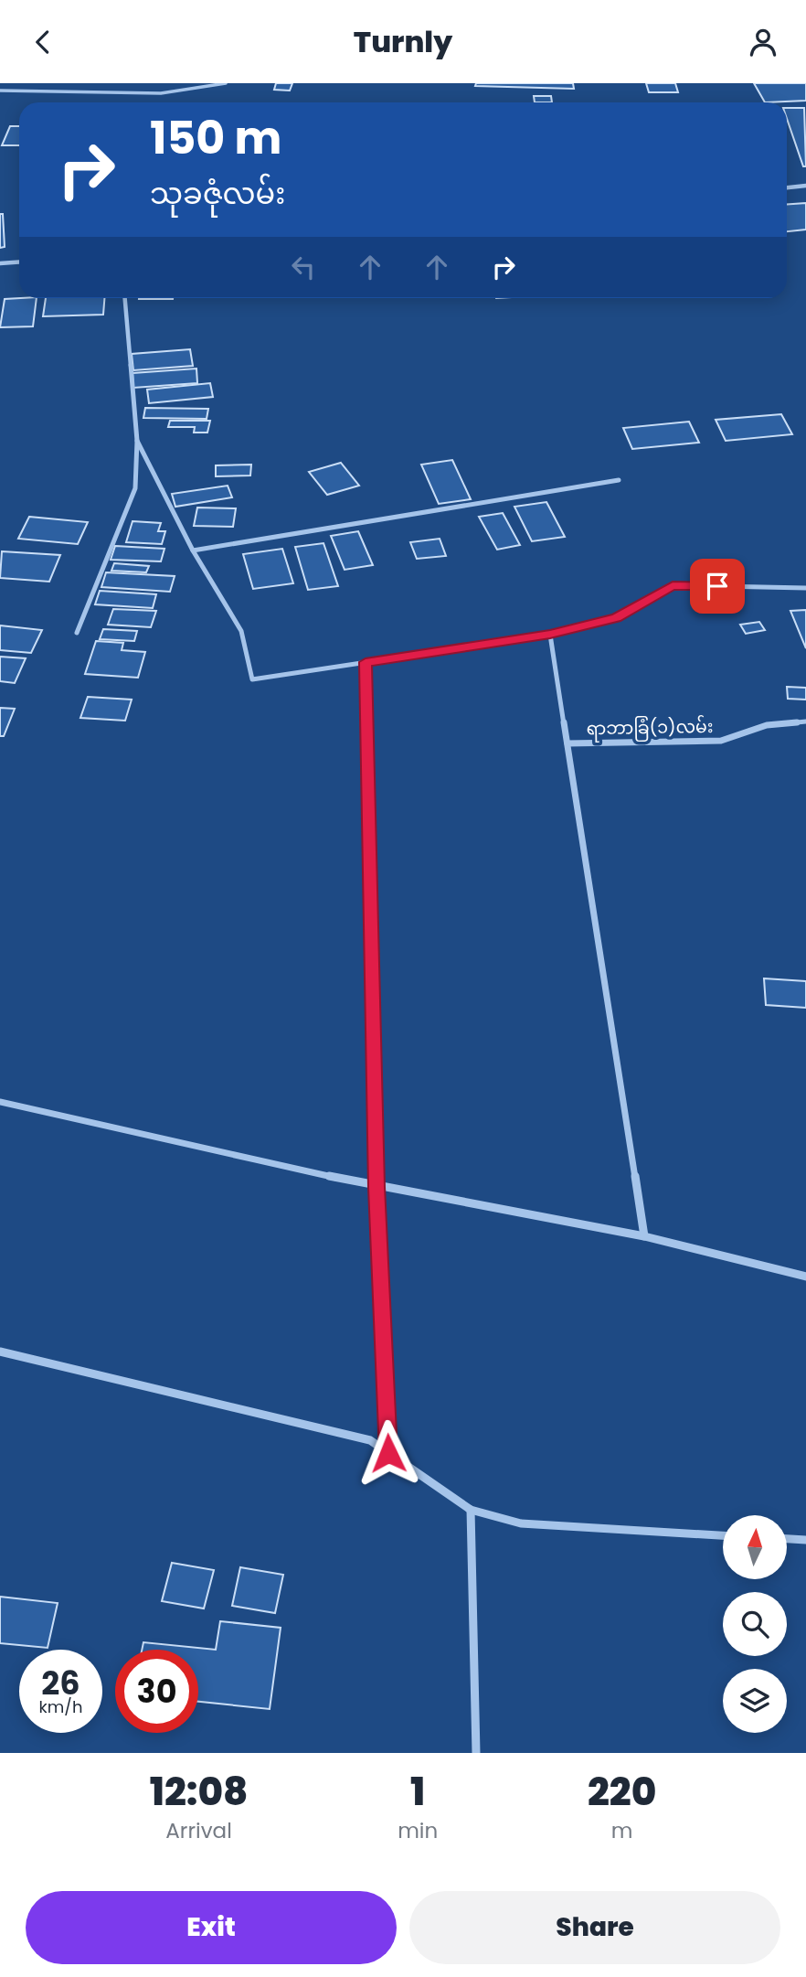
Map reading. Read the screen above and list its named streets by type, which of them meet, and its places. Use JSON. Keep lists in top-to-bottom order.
{
  "streets": {
    "street": ["ရာဘာခြံ(၁)လမ်း"]
  },
  "north": "top",
  "page": {
    "header": "Turnly",
    "turn": ["150 m", "သုခဇုံလမ်း"],
    "speed": "26 km/h",
    "limit": "30",
    "eta": [
      "12:08",
      "Arrival",
      "1",
      "min",
      "220",
      "m"
    ],
    "buttons": ["Exit", "Share"]
  }
}
